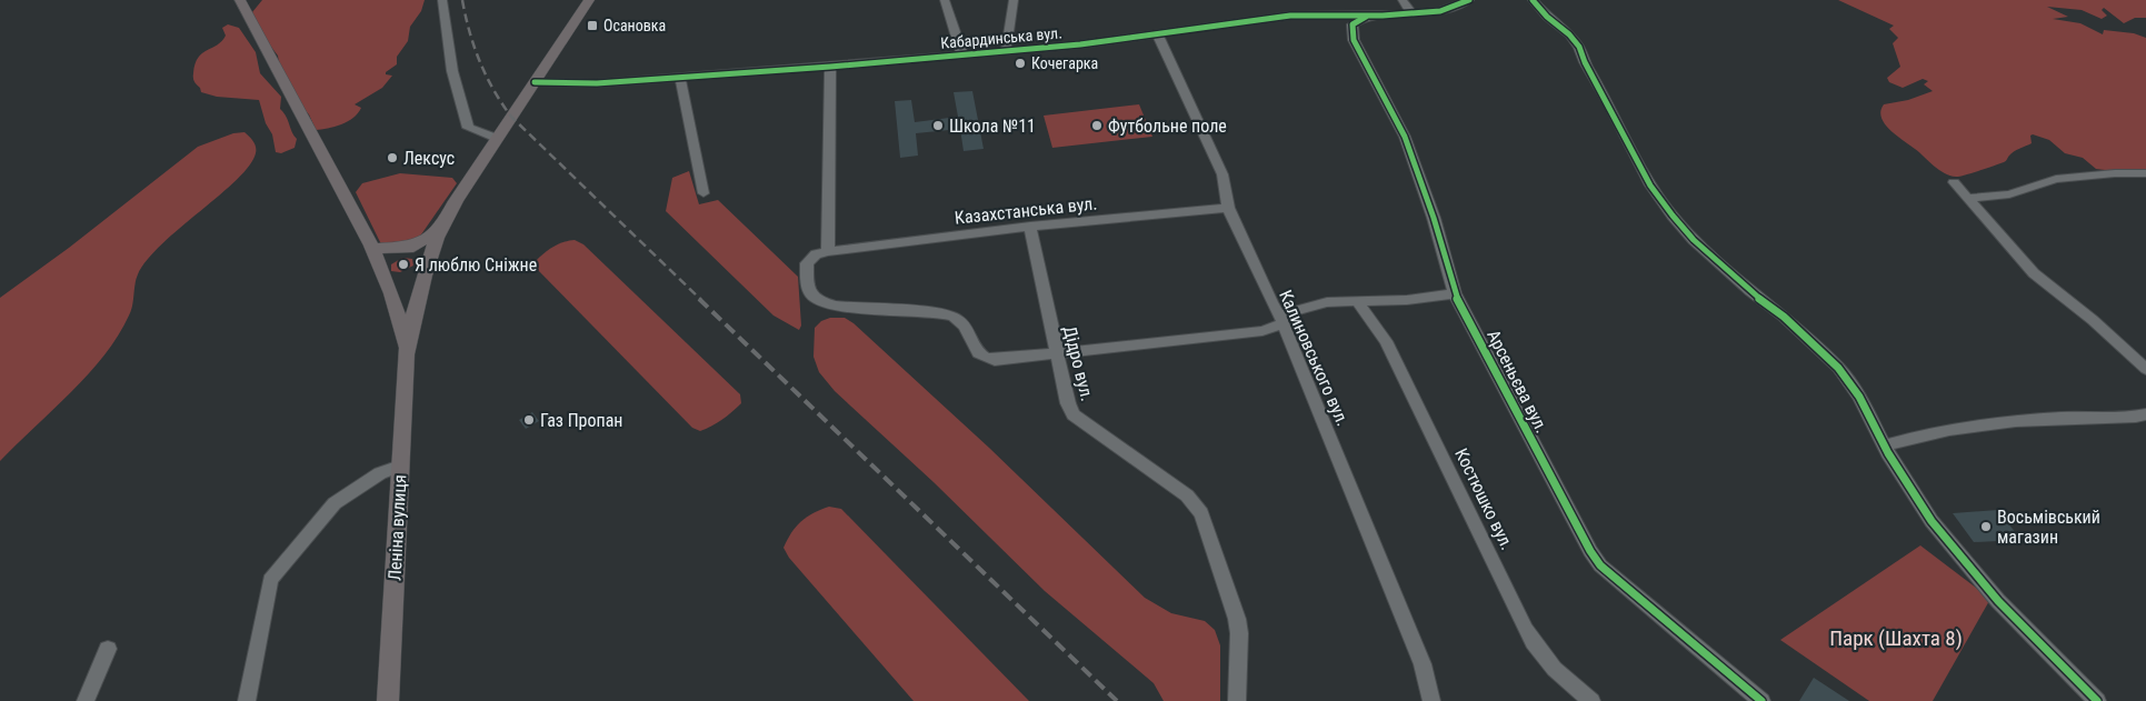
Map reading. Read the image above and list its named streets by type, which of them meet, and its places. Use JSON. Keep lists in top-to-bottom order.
{
  "streets": {
    "main road": ["Леніна вулиця"],
    "street": [
      "Кабардинська вул.",
      "Казахстанська вул.",
      "Калиновського вул.",
      "Дідро вул.",
      "Арсеньєва вул.",
      "Костюшко вул."
    ]
  },
  "crossings": [
    ["Кабардинська вул.", "Калиновського вул."],
    ["Кабардинська вул.", "Арсеньєва вул."],
    ["Казахстанська вул.", "Калиновського вул."],
    ["Казахстанська вул.", "Дідро вул."]
  ],
  "parks": ["Парк (Шахта 8)"],
  "places": {
    "transit": ["Осановка"],
    "other": [
      "Кочегарка",
      "Школа №11",
      "Футбольне поле",
      "Лексус",
      "Я люблю Сніжне",
      "Газ Пропан",
      "Восьмівський магазин"
    ]
  }
}
